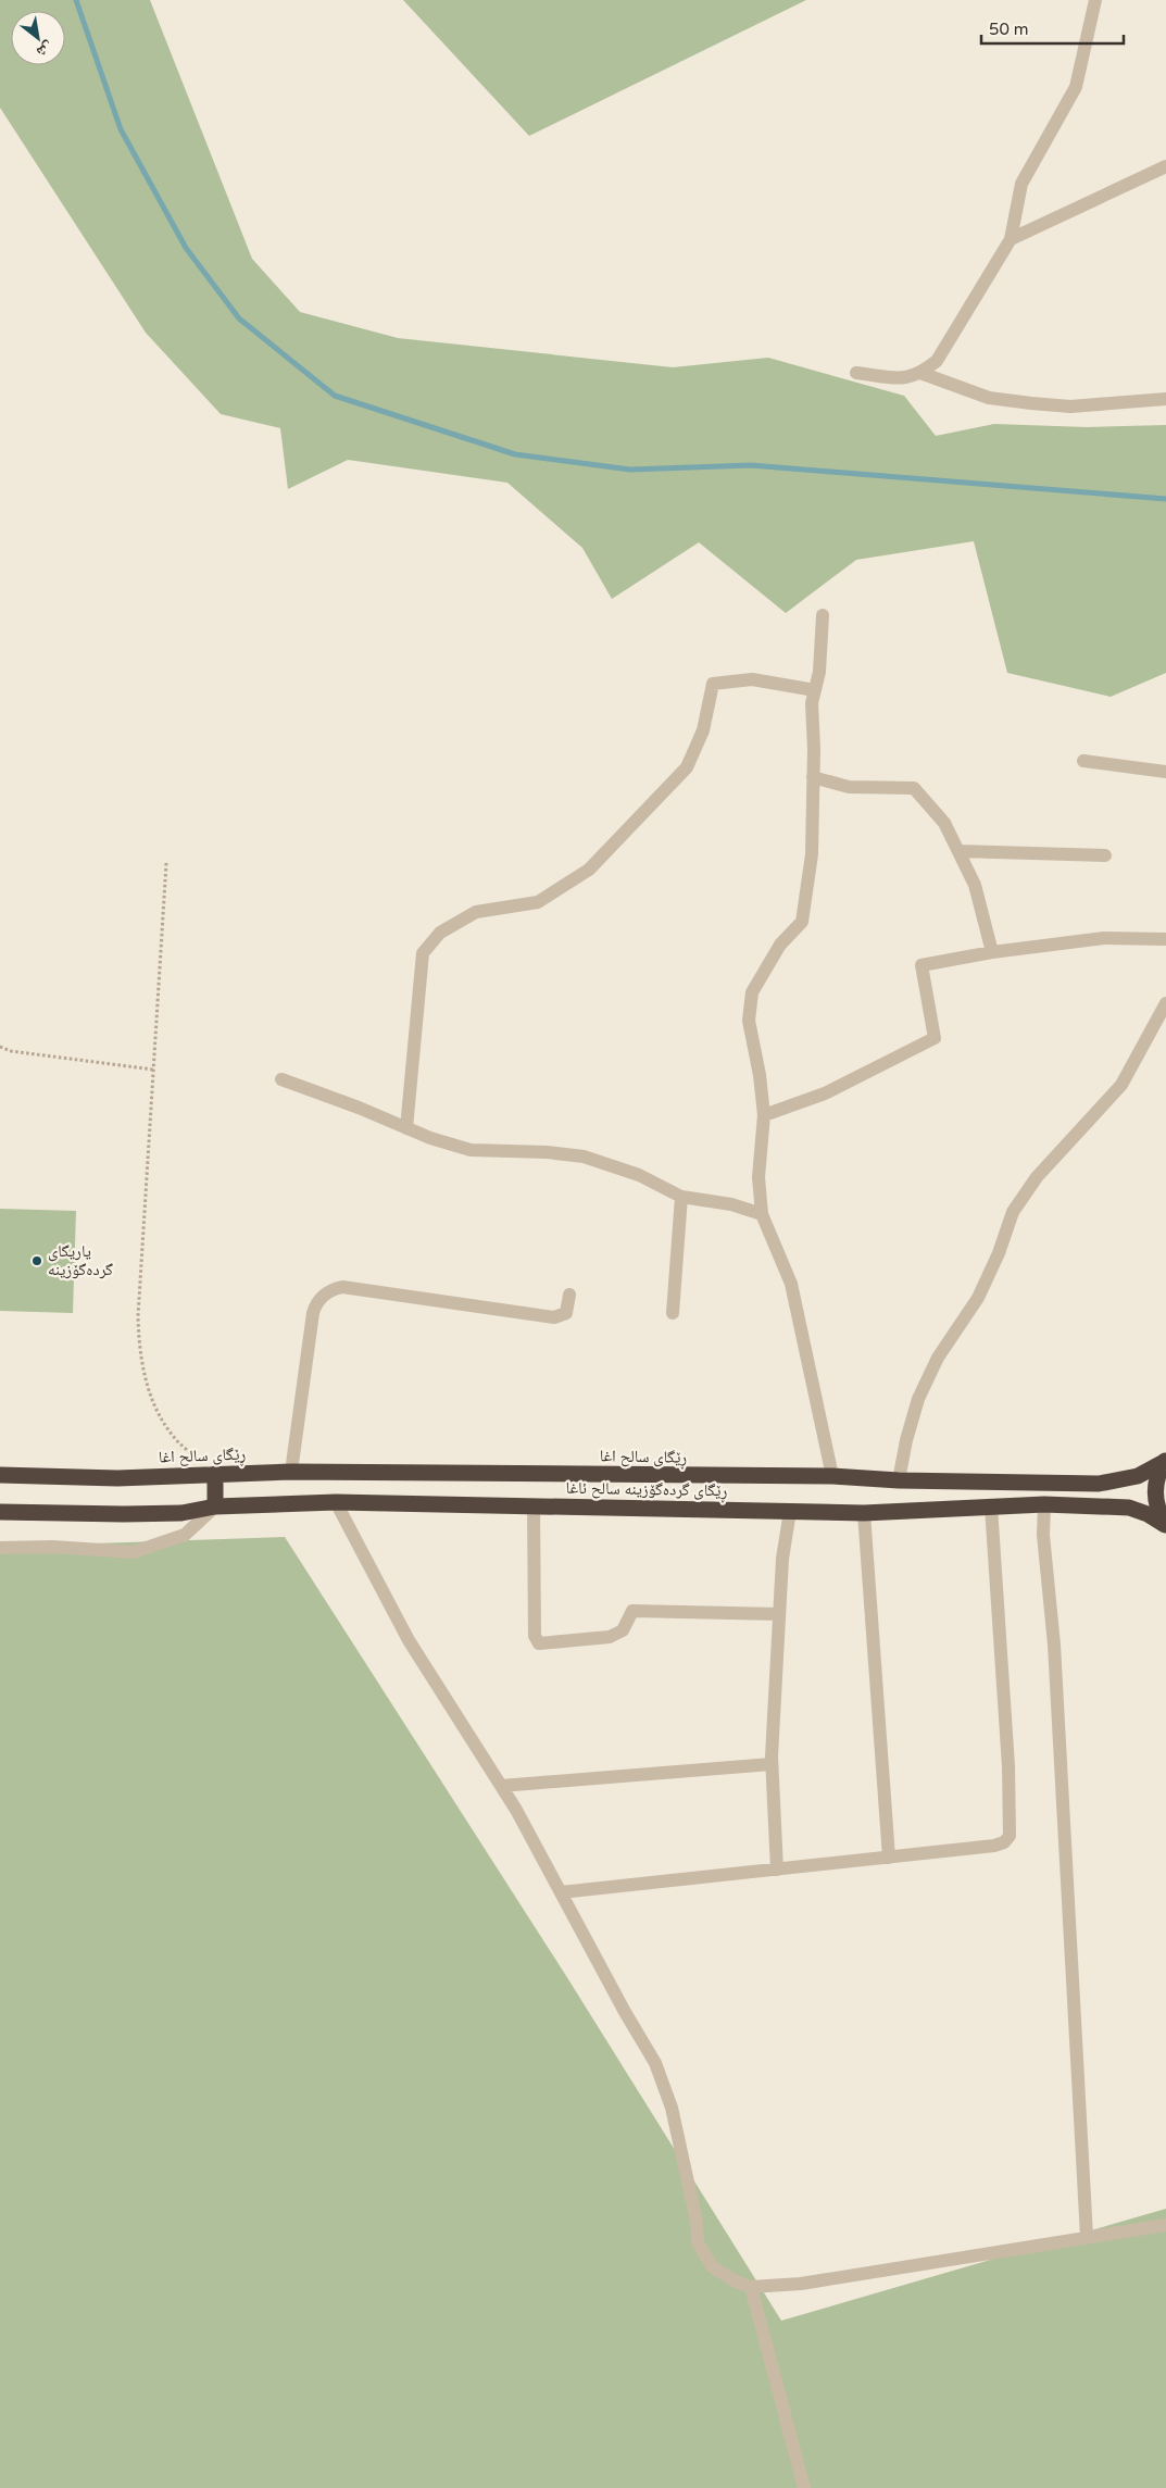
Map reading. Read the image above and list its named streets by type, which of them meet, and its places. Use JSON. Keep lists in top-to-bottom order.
{
  "streets": {
    "highway": ["ڕێگای سالح اغا", "ڕێگای گردەگۆزینە سالح ئاغا"]
  },
  "places": ["یاریگای گردەگۆزینە"],
  "scale_bar": "50 m",
  "north": "bottom right"
}
